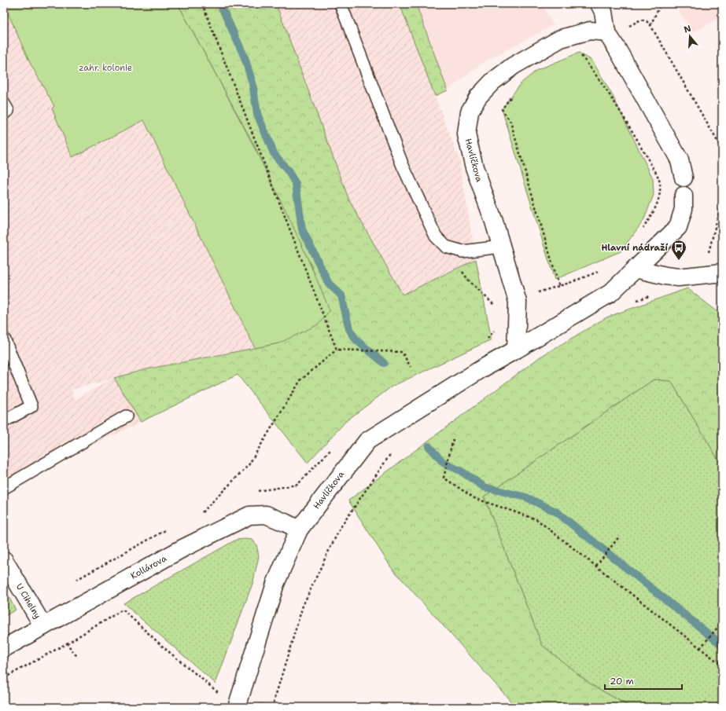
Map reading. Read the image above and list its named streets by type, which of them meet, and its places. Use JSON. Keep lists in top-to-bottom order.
{
  "streets": {
    "street": ["Havlíčkova", "Kollárova", "U Cihelny"]
  },
  "crossings": [
    ["Havlíčkova", "Kollárova"],
    ["Kollárova", "U Cihelny"]
  ],
  "parks": ["zahr. kolonie"],
  "places": {
    "bus stop": ["Hlavní nádraží"]
  },
  "scale_bar": "20 m",
  "north": "top"
}
